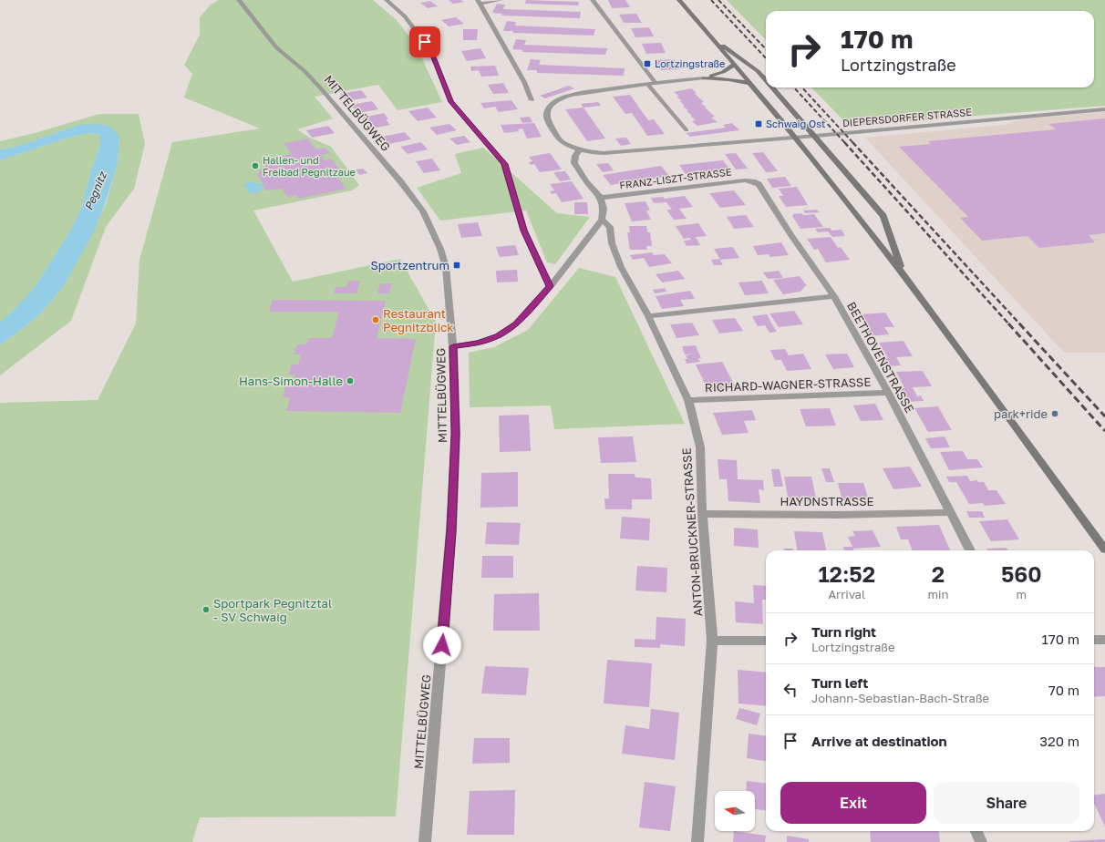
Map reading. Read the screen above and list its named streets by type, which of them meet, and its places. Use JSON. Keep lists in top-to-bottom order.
{
  "streets": {
    "street": [
      "MITTELBÜGWEG",
      "DIEPERSDORFER STRASSE",
      "FRANZ-LISZT-STRASSE",
      "BEETHOVENSTRASSE",
      "RICHARD-WAGNER-STRASSE",
      "HAYDNSTRASSE",
      "ANTON-BRUCKNER-STRASSE"
    ]
  },
  "crossings": [
    ["FRANZ-LISZT-STRASSE", "BEETHOVENSTRASSE"],
    ["BEETHOVENSTRASSE", "RICHARD-WAGNER-STRASSE"],
    ["BEETHOVENSTRASSE", "HAYDNSTRASSE"],
    ["RICHARD-WAGNER-STRASSE", "ANTON-BRUCKNER-STRASSE"],
    ["HAYDNSTRASSE", "ANTON-BRUCKNER-STRASSE"]
  ],
  "water": ["Pegnitz"],
  "places": {
    "transit": ["Lortzingstraße", "Schwaig Ost", "Sportzentrum"],
    "other": [
      "Hallen- und Freibad Pegnitzaue",
      "Restaurant Pegnitzblick",
      "Hans-Simon-Halle",
      "park+ride",
      "Sportpark Pegnitztal - SV Schwaig"
    ]
  },
  "north": "left",
  "page": {
    "turn": ["170 m", "Lortzingstraße"],
    "eta": [
      "12:52",
      "Arrival",
      "2",
      "min",
      "560",
      "m"
    ],
    "list": [
      {
        "name": "Turn right",
        "note": "Lortzingstraße",
        "value": "170 m"
      },
      {
        "name": "Turn left",
        "note": "Johann-Sebastian-Bach-Straße",
        "value": "70 m"
      },
      {
        "name": "Arrive at destination",
        "value": "320 m"
      }
    ],
    "buttons": ["Exit", "Share"]
  }
}
